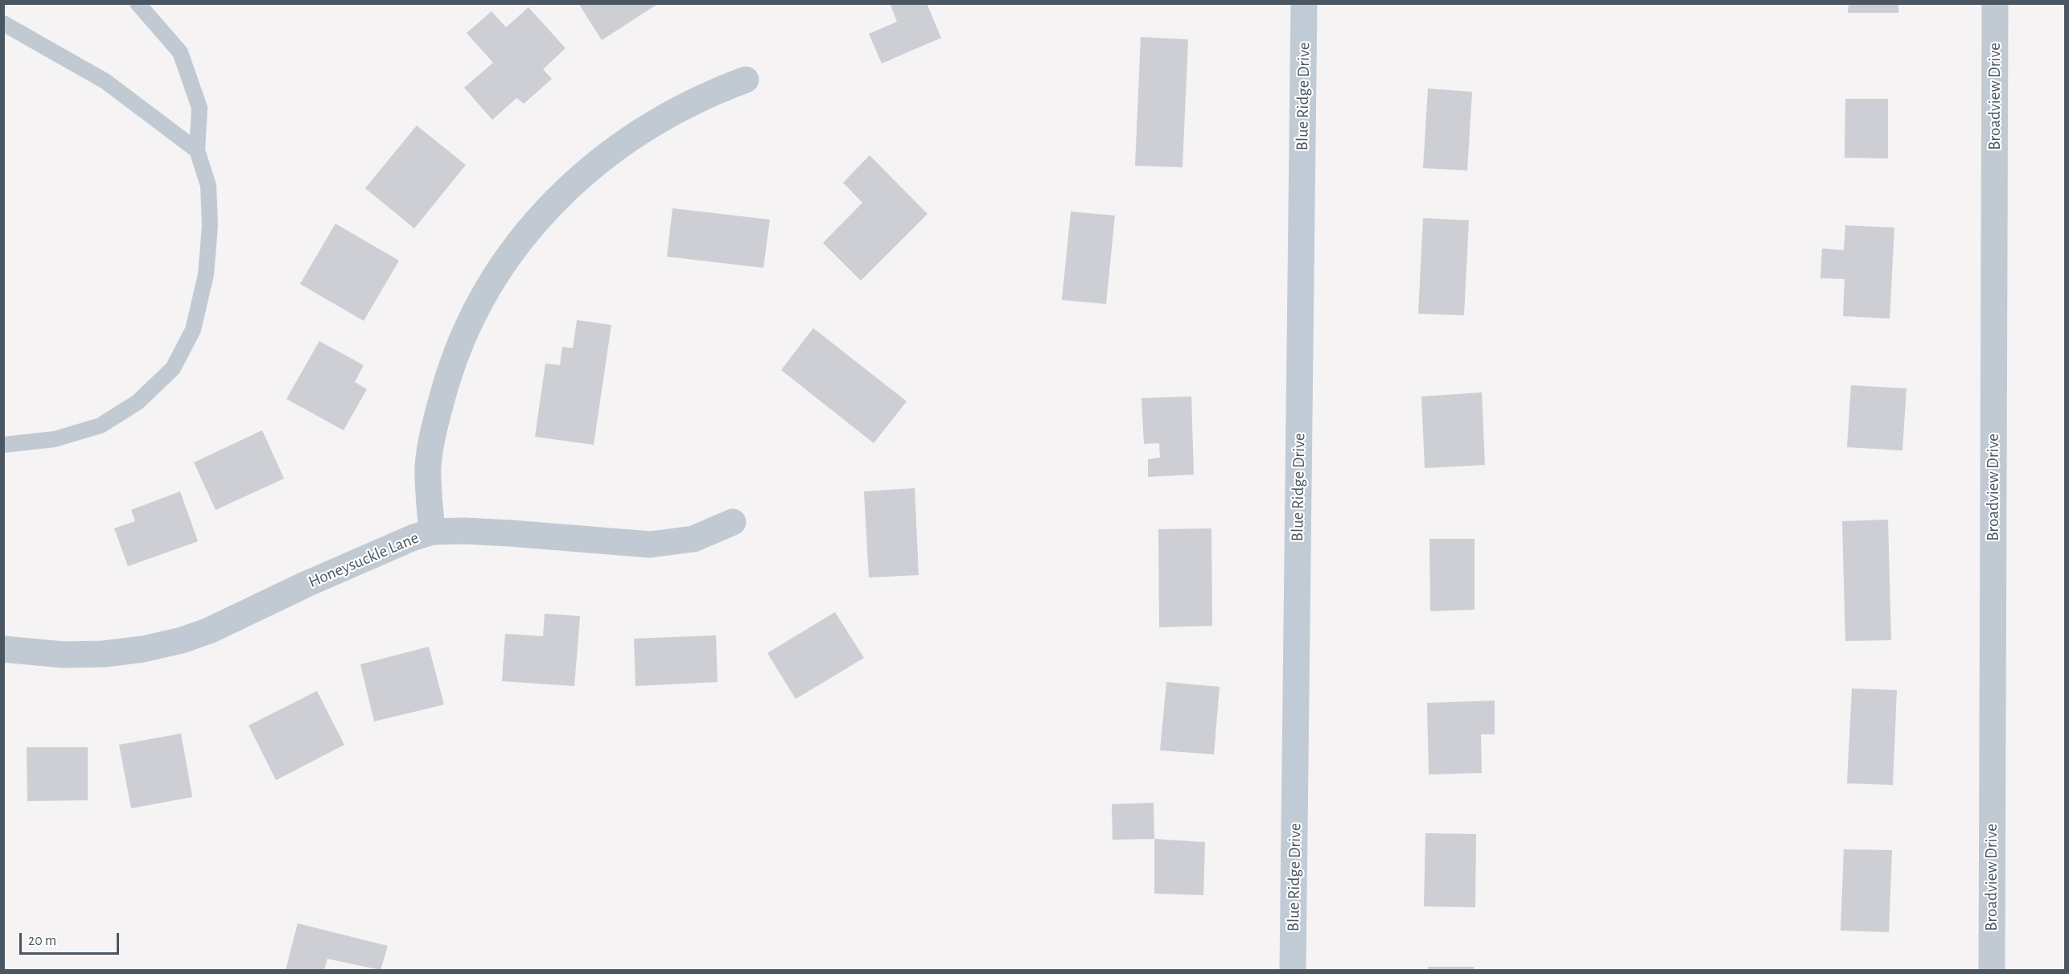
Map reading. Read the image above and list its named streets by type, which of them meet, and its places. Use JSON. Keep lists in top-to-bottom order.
{
  "streets": {
    "street": ["Blue Ridge Drive", "Broadview Drive", "Honeysuckle Lane"]
  },
  "scale_bar": "20 m"
}
